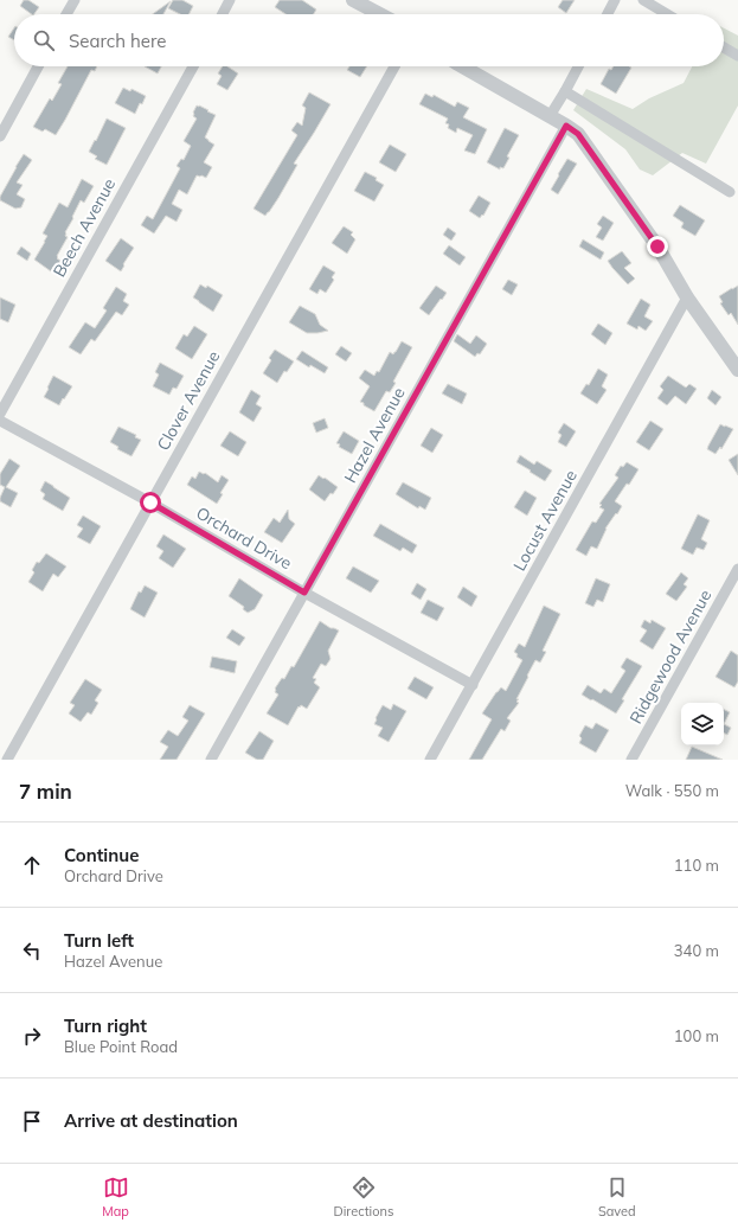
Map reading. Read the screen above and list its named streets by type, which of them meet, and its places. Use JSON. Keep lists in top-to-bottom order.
{
  "streets": {
    "street": [
      "Beech Avenue",
      "Clover Avenue",
      "Hazel Avenue",
      "Locust Avenue",
      "Orchard Drive",
      "Ridgewood Avenue"
    ]
  },
  "crossings": [
    ["Clover Avenue", "Orchard Drive"],
    ["Hazel Avenue", "Orchard Drive"],
    ["Locust Avenue", "Orchard Drive"]
  ],
  "page": {
    "search": "Search here",
    "heading": ["7 min", "Walk · 550 m"],
    "list": [
      ["Continue", "Orchard Drive", "110 m"],
      ["Turn left", "Hazel Avenue", "340 m"],
      ["Turn right", "Blue Point Road", "100 m"],
      "Arrive at destination"
    ],
    "nav": ["Map", "Directions", "Saved"]
  }
}
